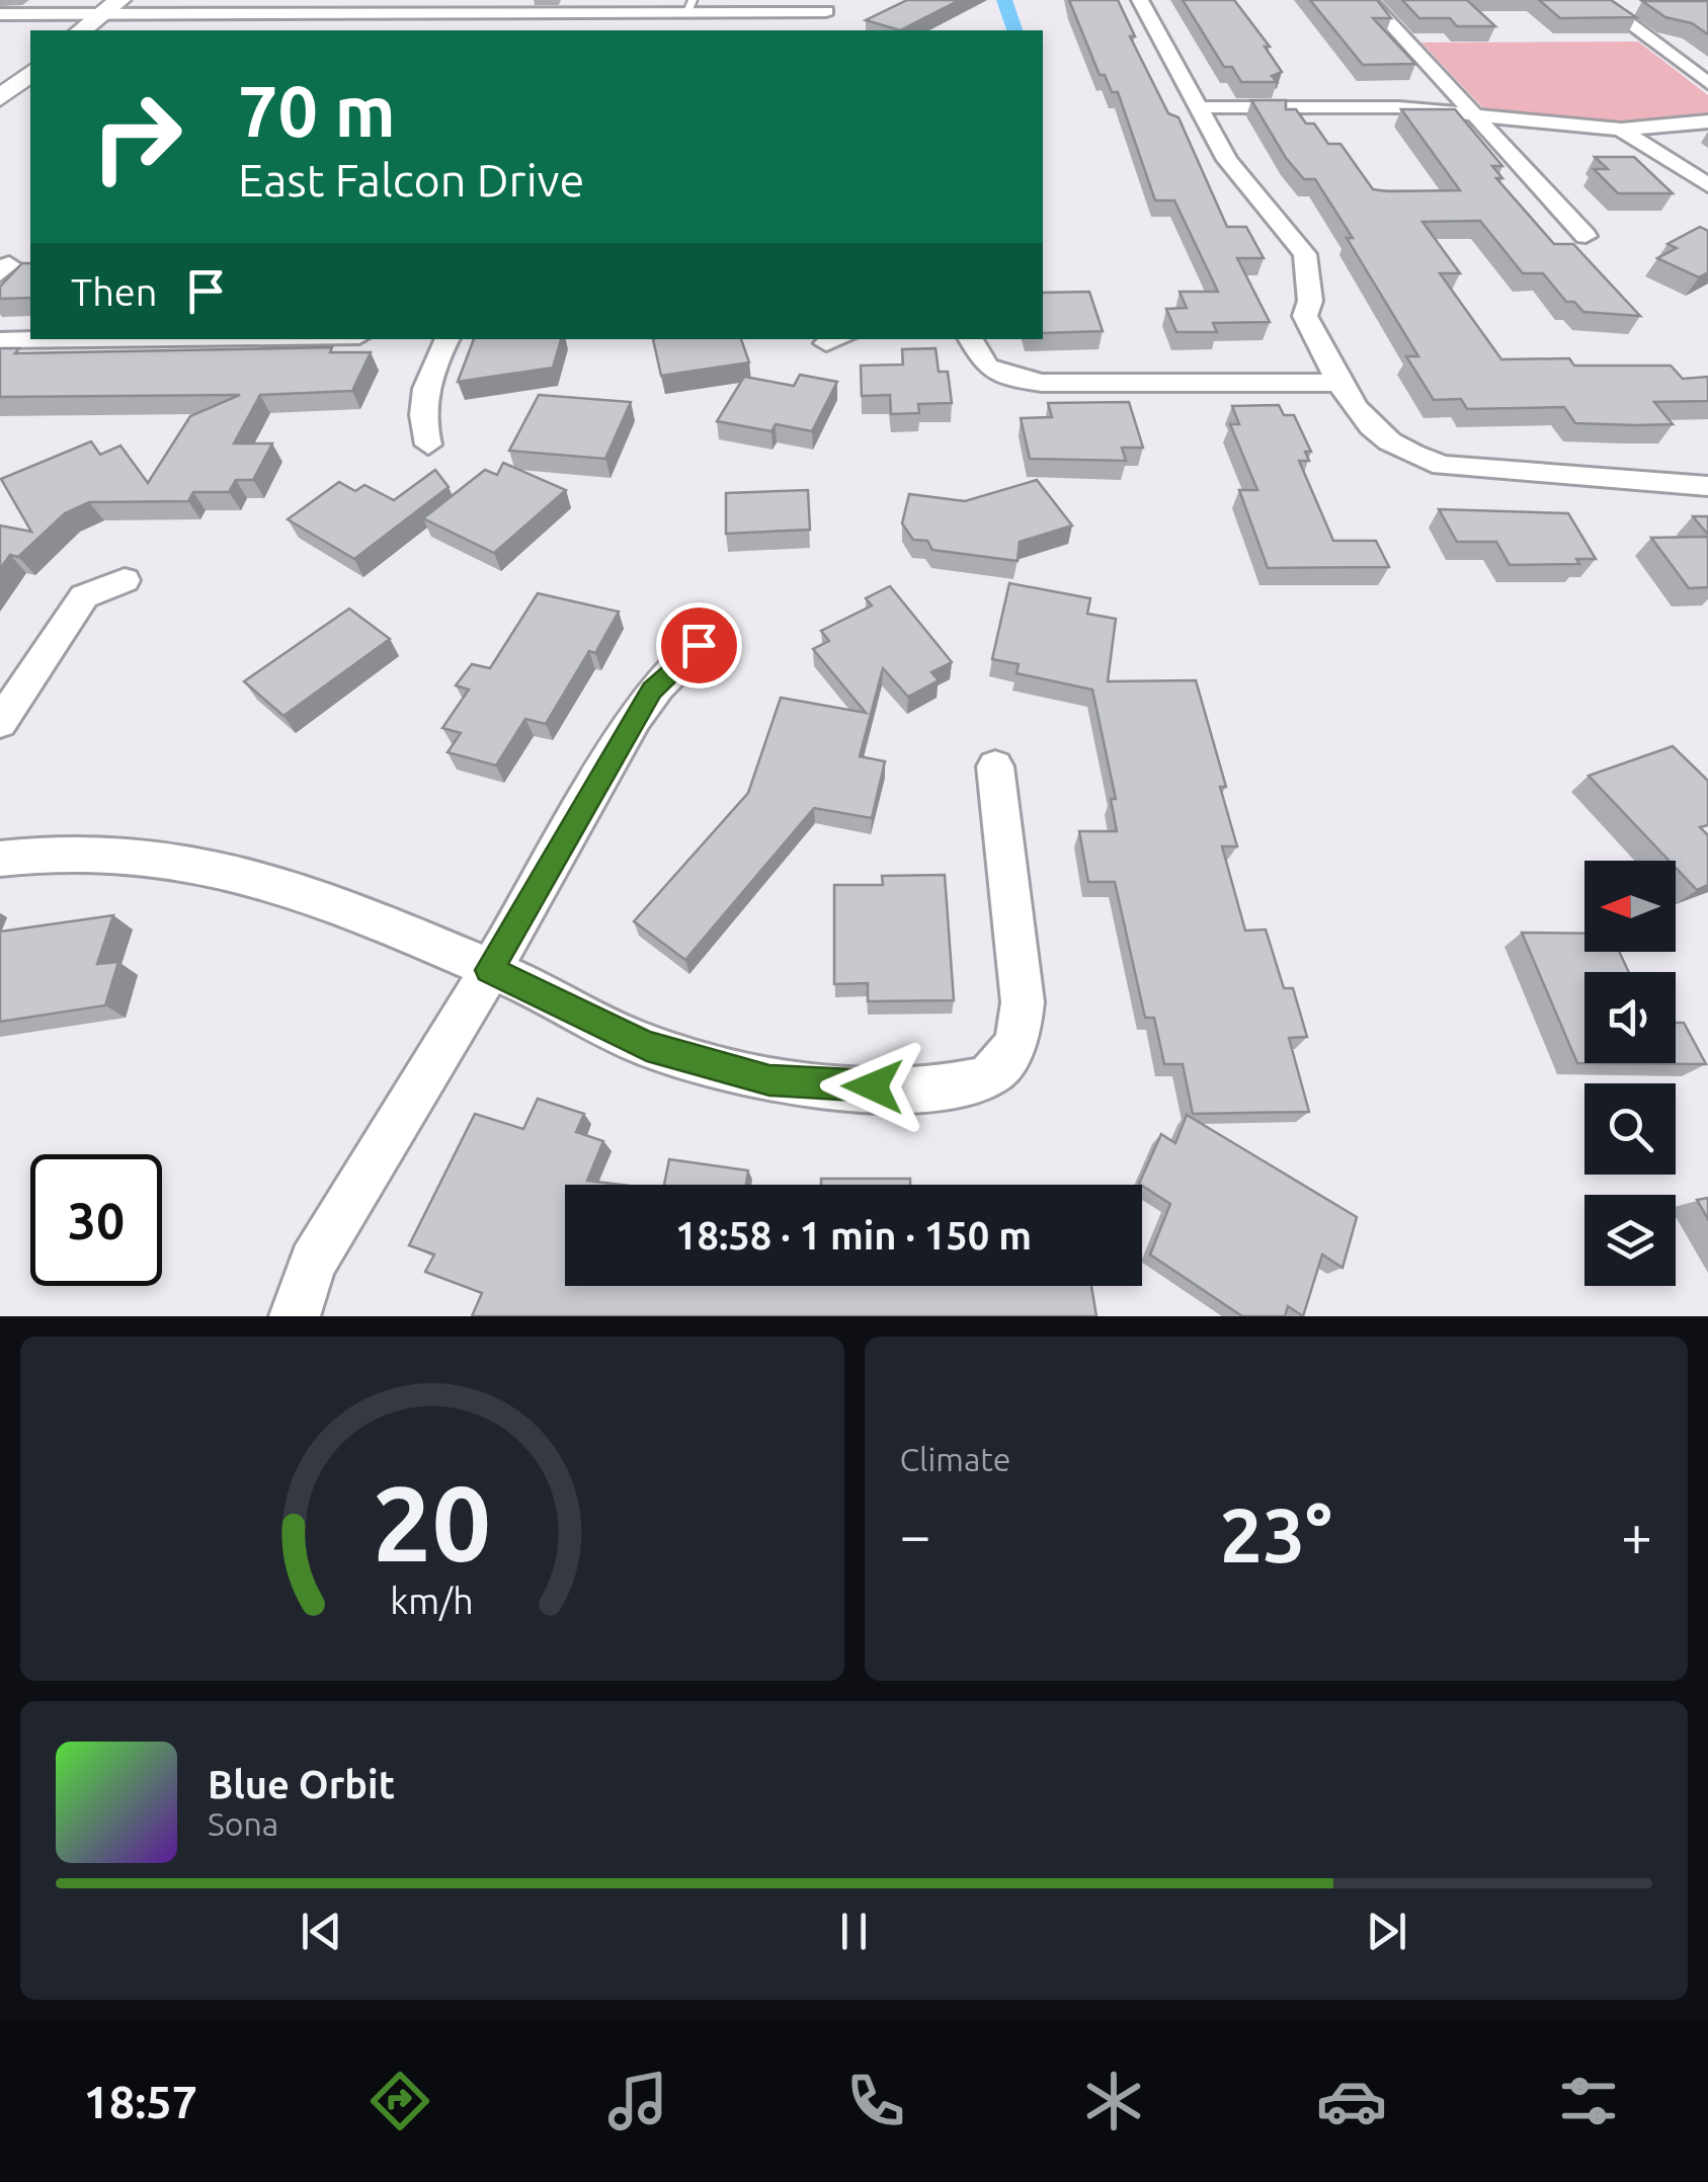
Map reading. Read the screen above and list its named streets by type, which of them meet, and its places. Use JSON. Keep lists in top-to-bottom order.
{
  "north": "left",
  "page": {
    "turn": ["70 m", "East Falcon Drive"],
    "then": "Then",
    "limit": "30",
    "trip": "18:58 · 1 min · 150 m",
    "tile": "Climate",
    "heat": ["−", "23°", "+"],
    "song": ["Blue Orbit", "Sona"],
    "tabs": "18:57",
    "gauge": ["20", "km/h"]
  }
}
